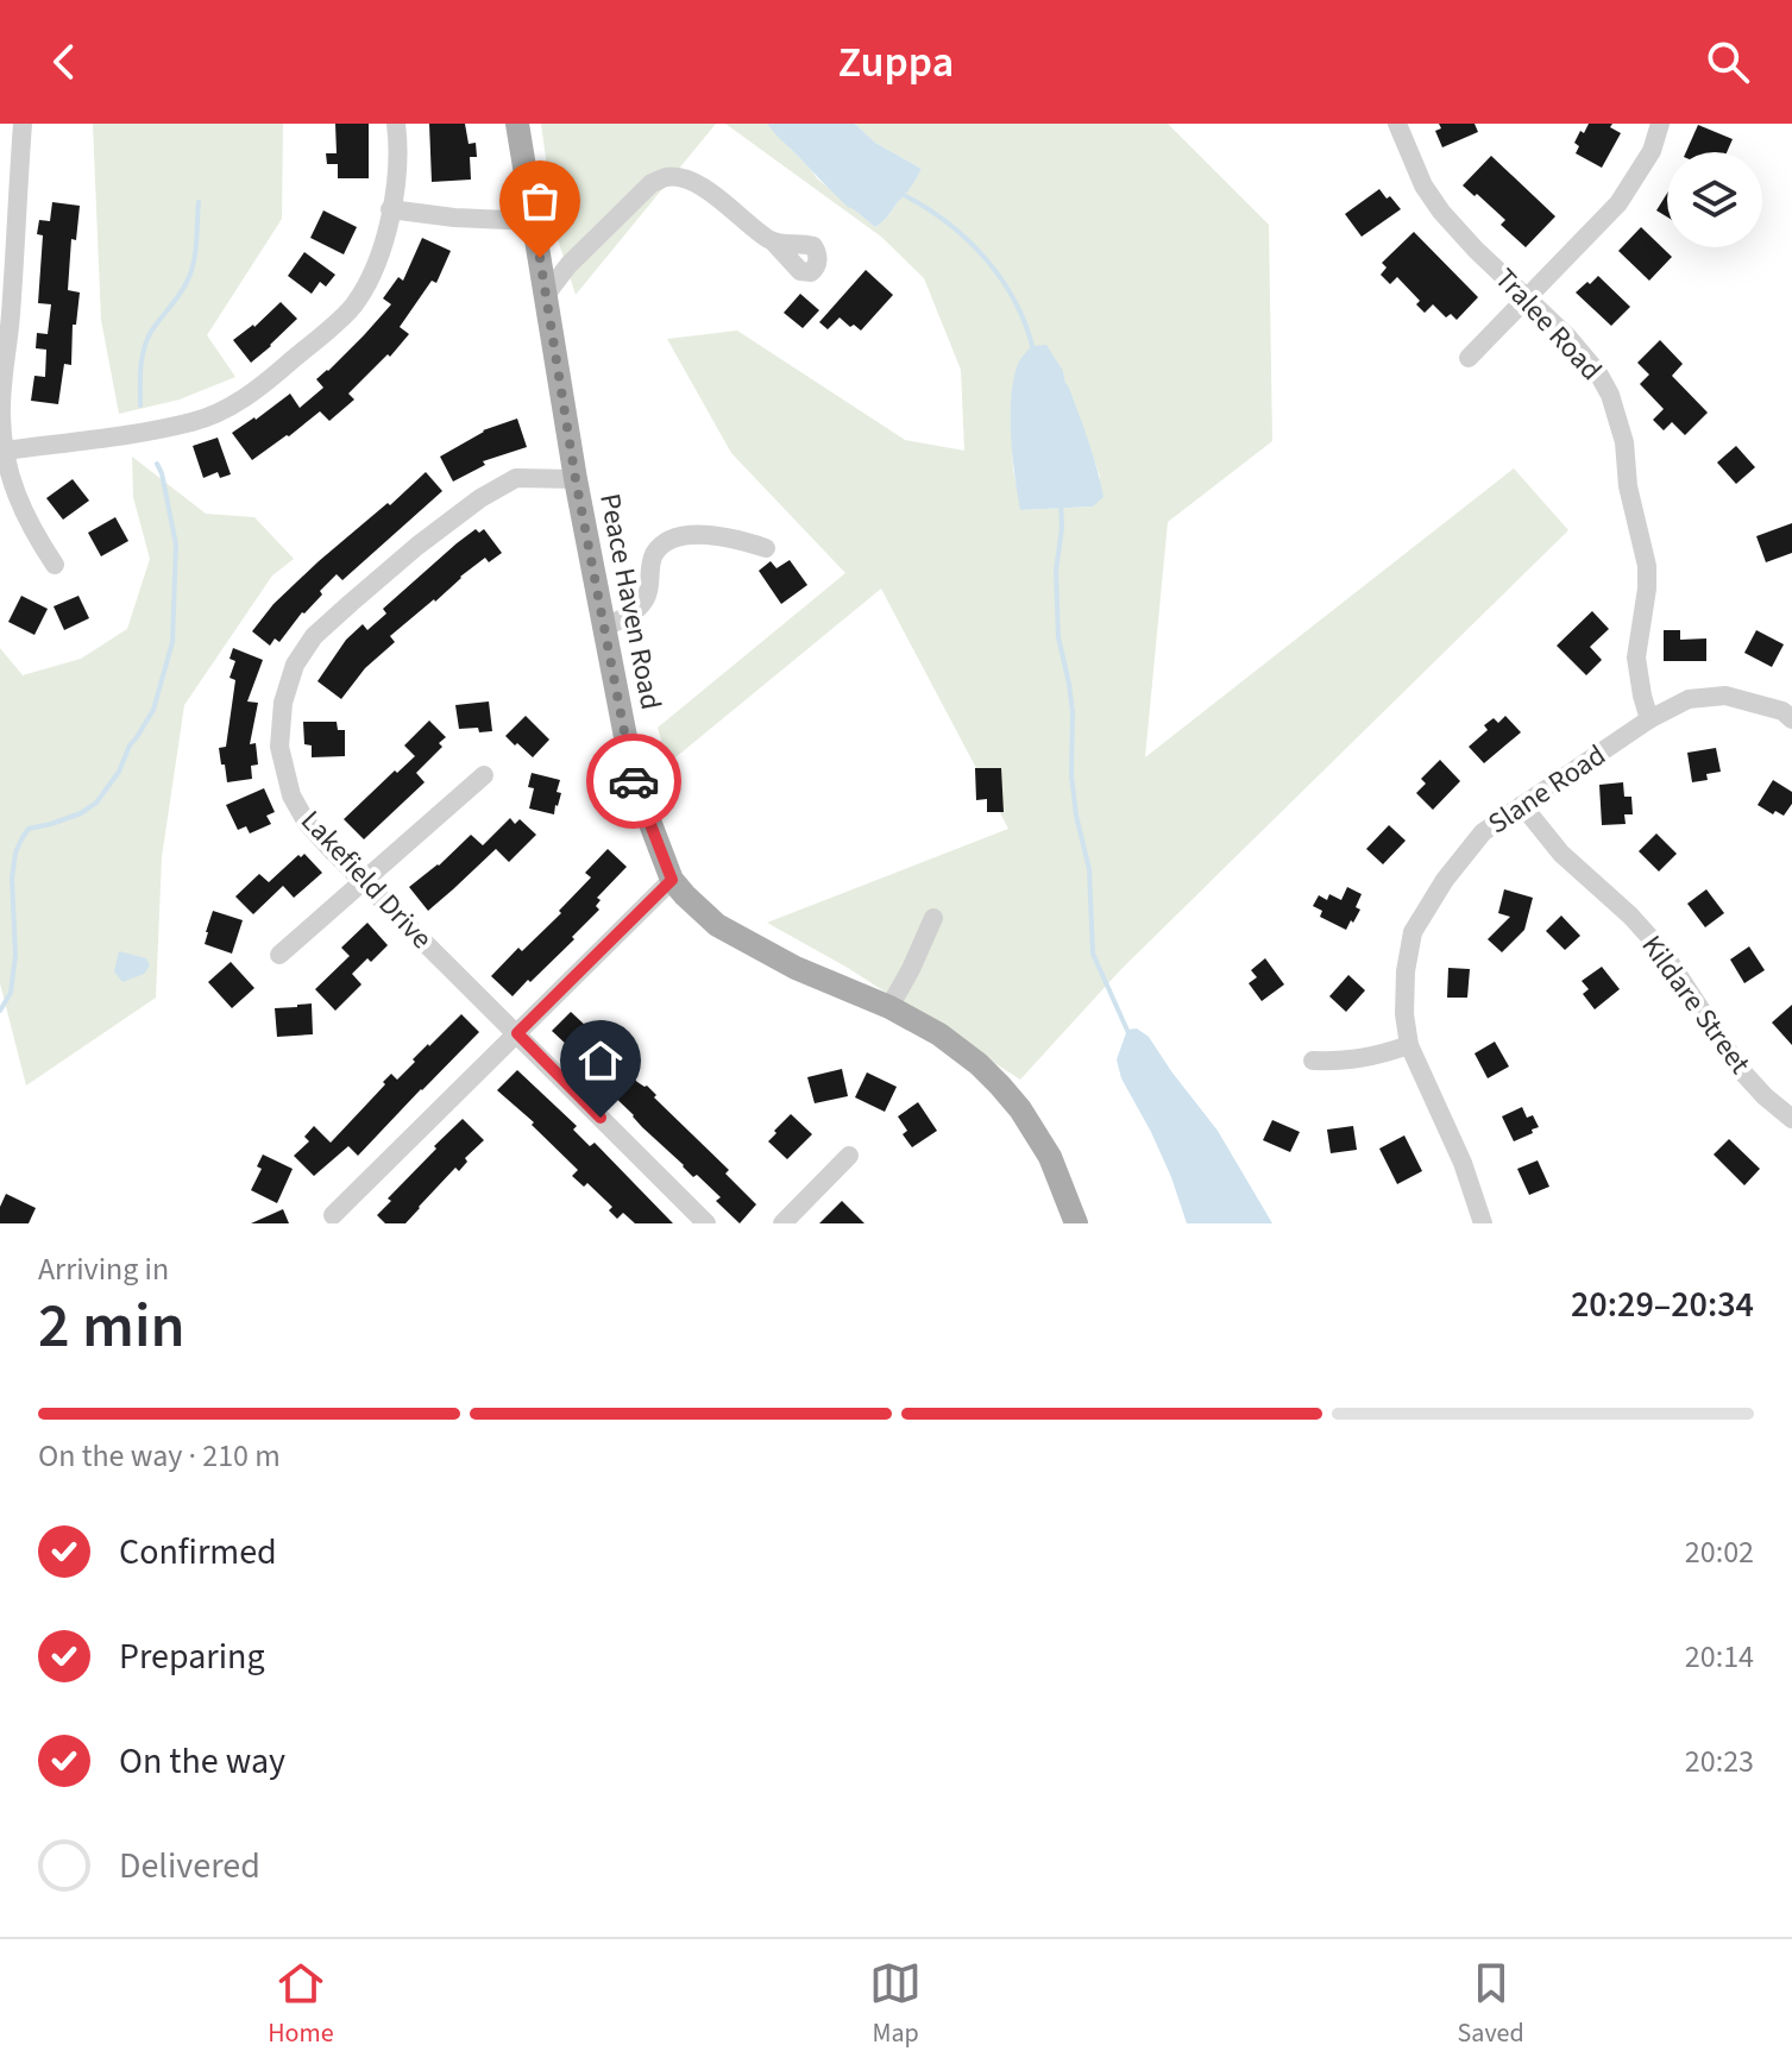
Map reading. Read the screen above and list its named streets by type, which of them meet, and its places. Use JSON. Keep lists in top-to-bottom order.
{
  "streets": {
    "main road": ["Peace Haven Road"],
    "street": [
      "Tralee Road",
      "Slane Road",
      "Lakefield Drive",
      "Kildare Street"
    ]
  },
  "crossings": [
    ["Tralee Road", "Slane Road"],
    ["Peace Haven Road", "Lakefield Drive"],
    ["Slane Road", "Kildare Street"]
  ],
  "page": {
    "header": "Zuppa",
    "heading": ["2 min", "Arriving in", "20:29–20:34"],
    "bar": "On the way · 210 m",
    "list": [
      ["Confirmed", "20:02"],
      ["Preparing", "20:14"],
      ["On the way", "20:23"],
      "Delivered"
    ],
    "tabs": ["Home", "Map", "Saved"]
  }
}
